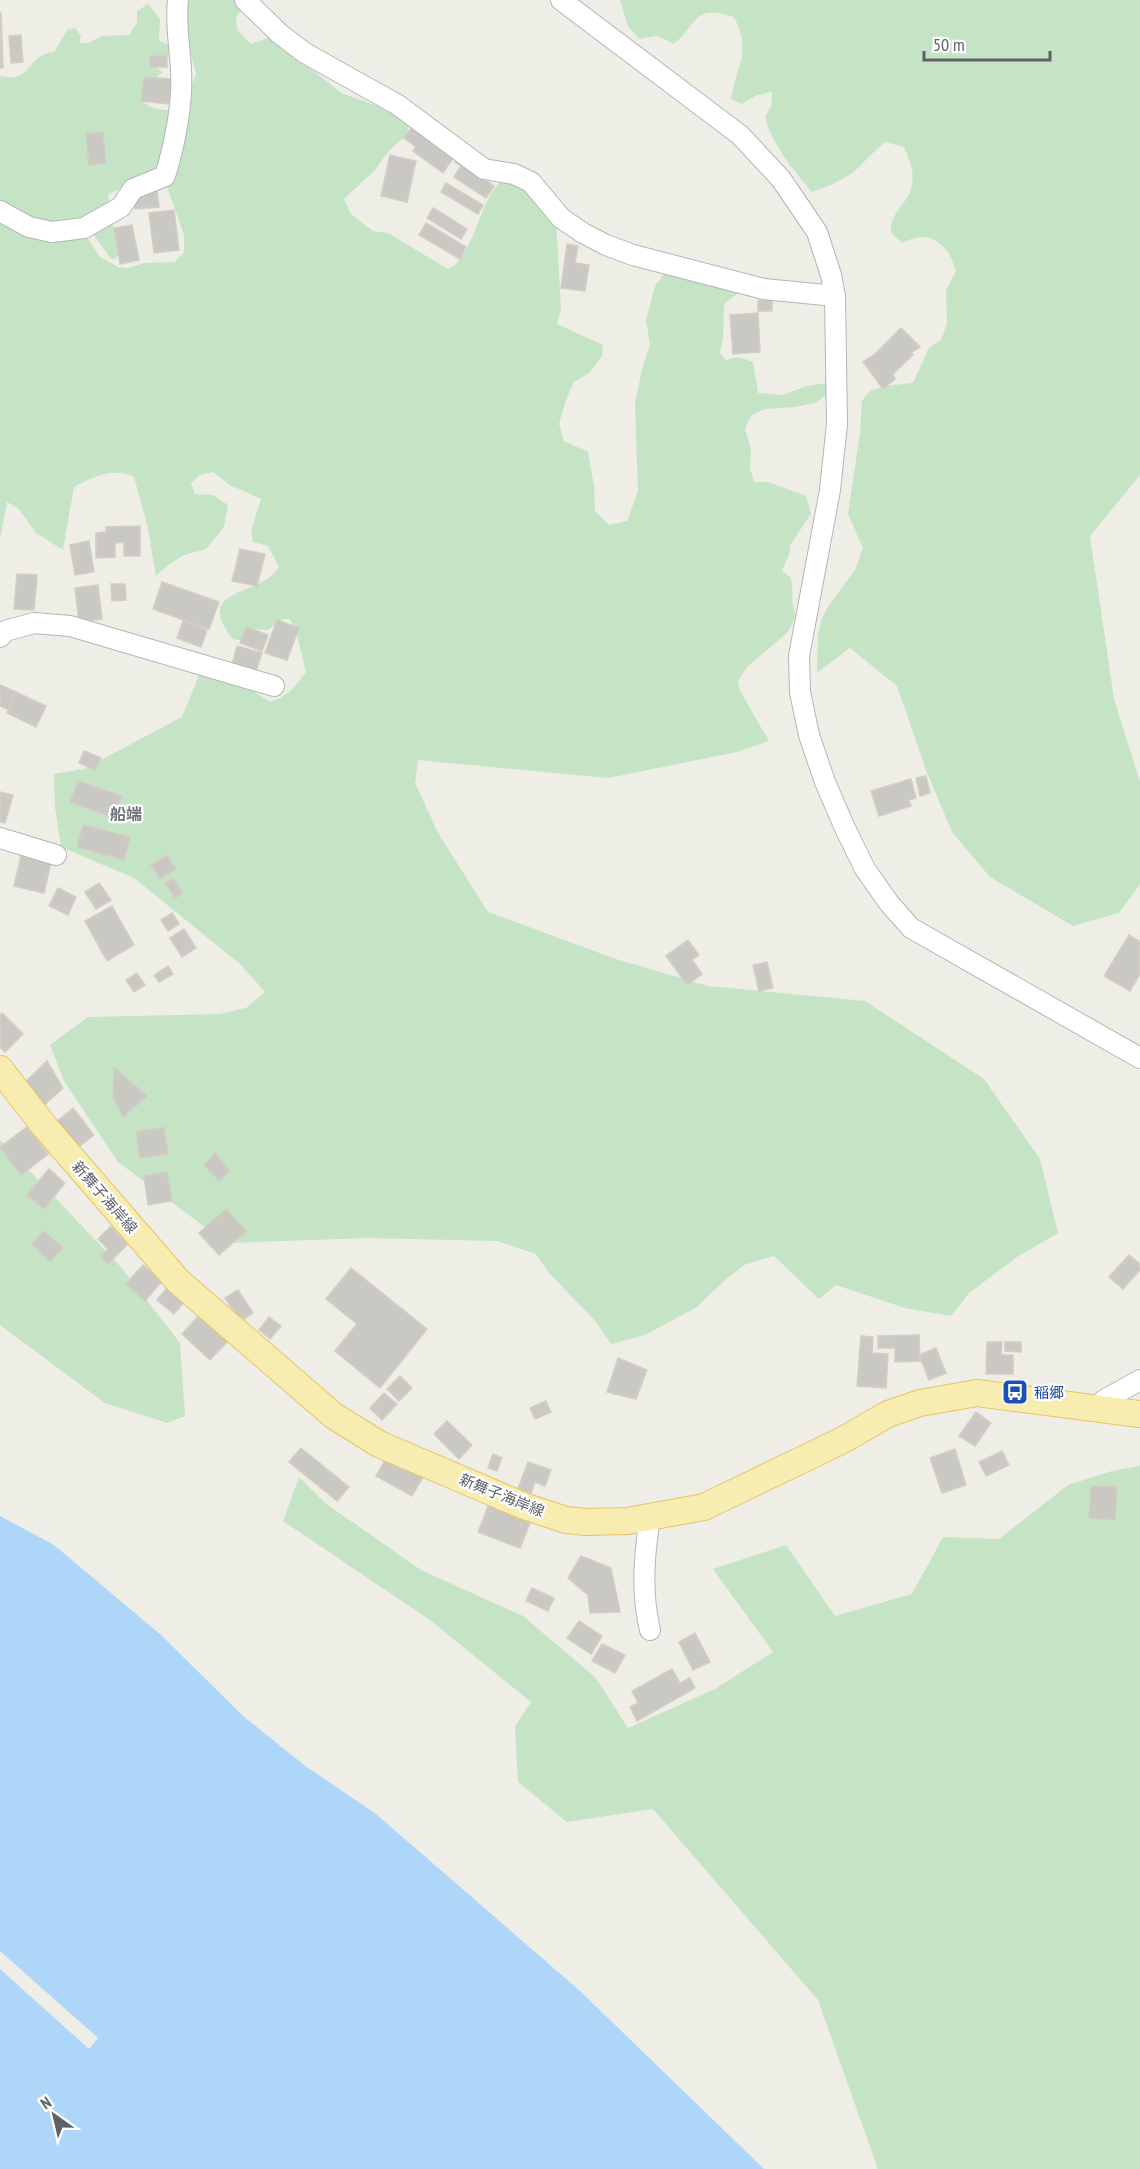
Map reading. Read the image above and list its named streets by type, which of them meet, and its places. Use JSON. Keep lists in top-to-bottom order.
{
  "streets": {
    "main road": ["新舞子海岸線"]
  },
  "districts": ["船端"],
  "places": {
    "bus stop": ["稲郷"]
  },
  "scale_bar": "50 m",
  "north": "top left"
}
